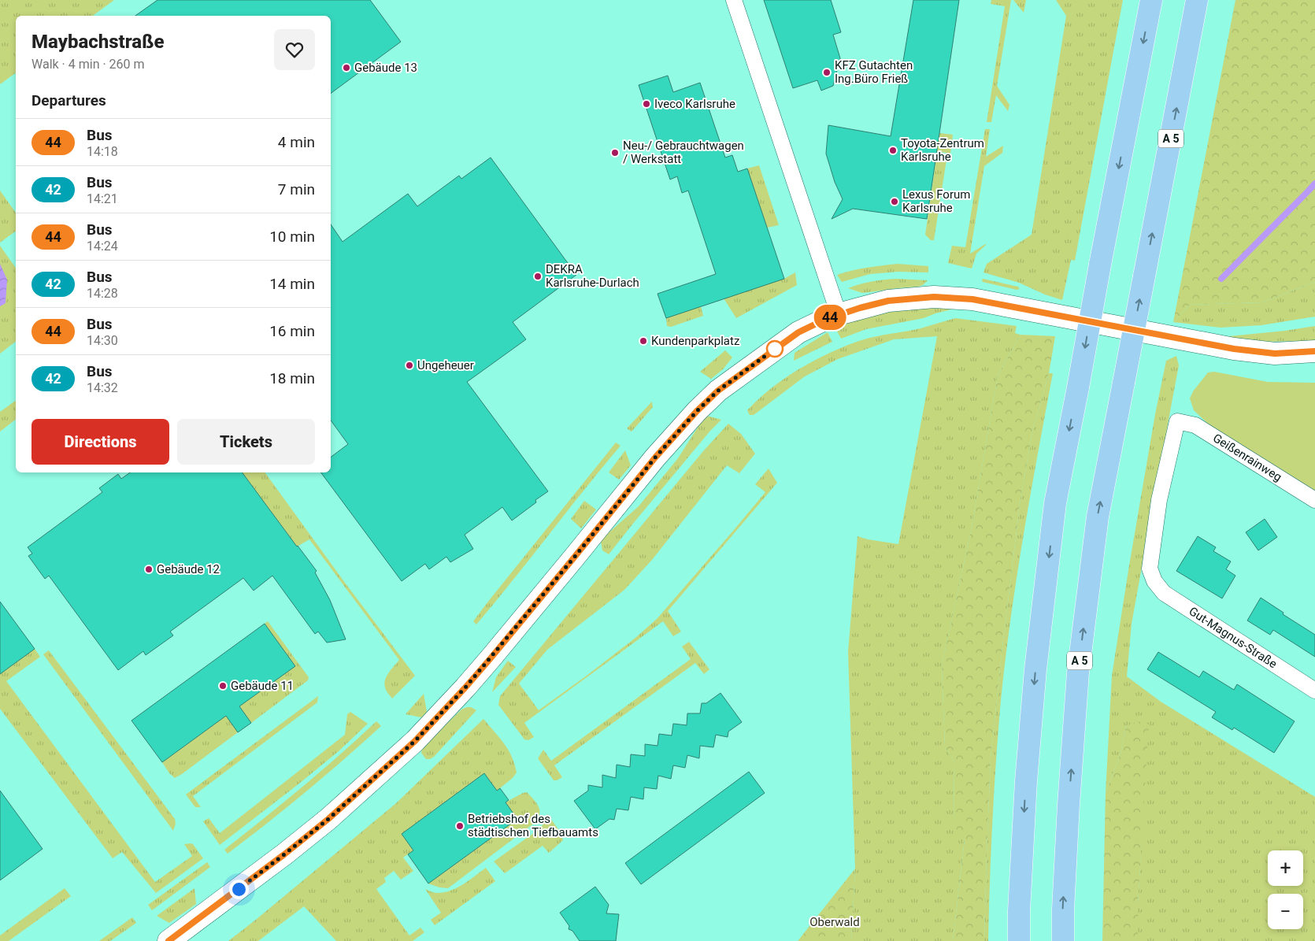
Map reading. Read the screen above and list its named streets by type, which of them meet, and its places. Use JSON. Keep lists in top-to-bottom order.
{
  "streets": {
    "highway": ["A 5"],
    "street": ["Geißenrainweg", "Gut-Magnus-Straße"]
  },
  "crossings": [
    ["Geißenrainweg", "Gut-Magnus-Straße"]
  ],
  "parks": ["Oberwald"],
  "places": [
    "Gebäude 13",
    "KFZ Gutachten Ing.Büro Frieß",
    "Iveco Karlsruhe",
    "Toyota-Zentrum Karlsruhe",
    "Neu-/ Gebrauchtwagen / Werkstatt",
    "Lexus Forum Karlsruhe",
    "DEKRA Karlsruhe-Durlach",
    "Kundenparkplatz",
    "Ungeheuer",
    "Gebäude 12",
    "Gebäude 11",
    "Betriebshof des städtischen Tiefbauamts"
  ],
  "lines": ["bus line 44"],
  "page": {
    "on_map": "44",
    "heading": [
      ["Maybachstraße", "Walk · 4 min · 260 m"],
      "Departures"
    ],
    "list": [
      {
        "mark": "44",
        "name": "Bus",
        "note": "14:18",
        "value": "4 min"
      },
      {
        "mark": "42",
        "name": "Bus",
        "note": "14:21",
        "value": "7 min"
      },
      {
        "mark": "44",
        "name": "Bus",
        "note": "14:24",
        "value": "10 min"
      },
      {
        "mark": "42",
        "name": "Bus",
        "note": "14:28",
        "value": "14 min"
      },
      {
        "mark": "44",
        "name": "Bus",
        "note": "14:30",
        "value": "16 min"
      },
      {
        "mark": "42",
        "name": "Bus",
        "note": "14:32",
        "value": "18 min"
      }
    ],
    "buttons": ["Directions", "Tickets"],
    "map_buttons": ["+", "−"]
  }
}
